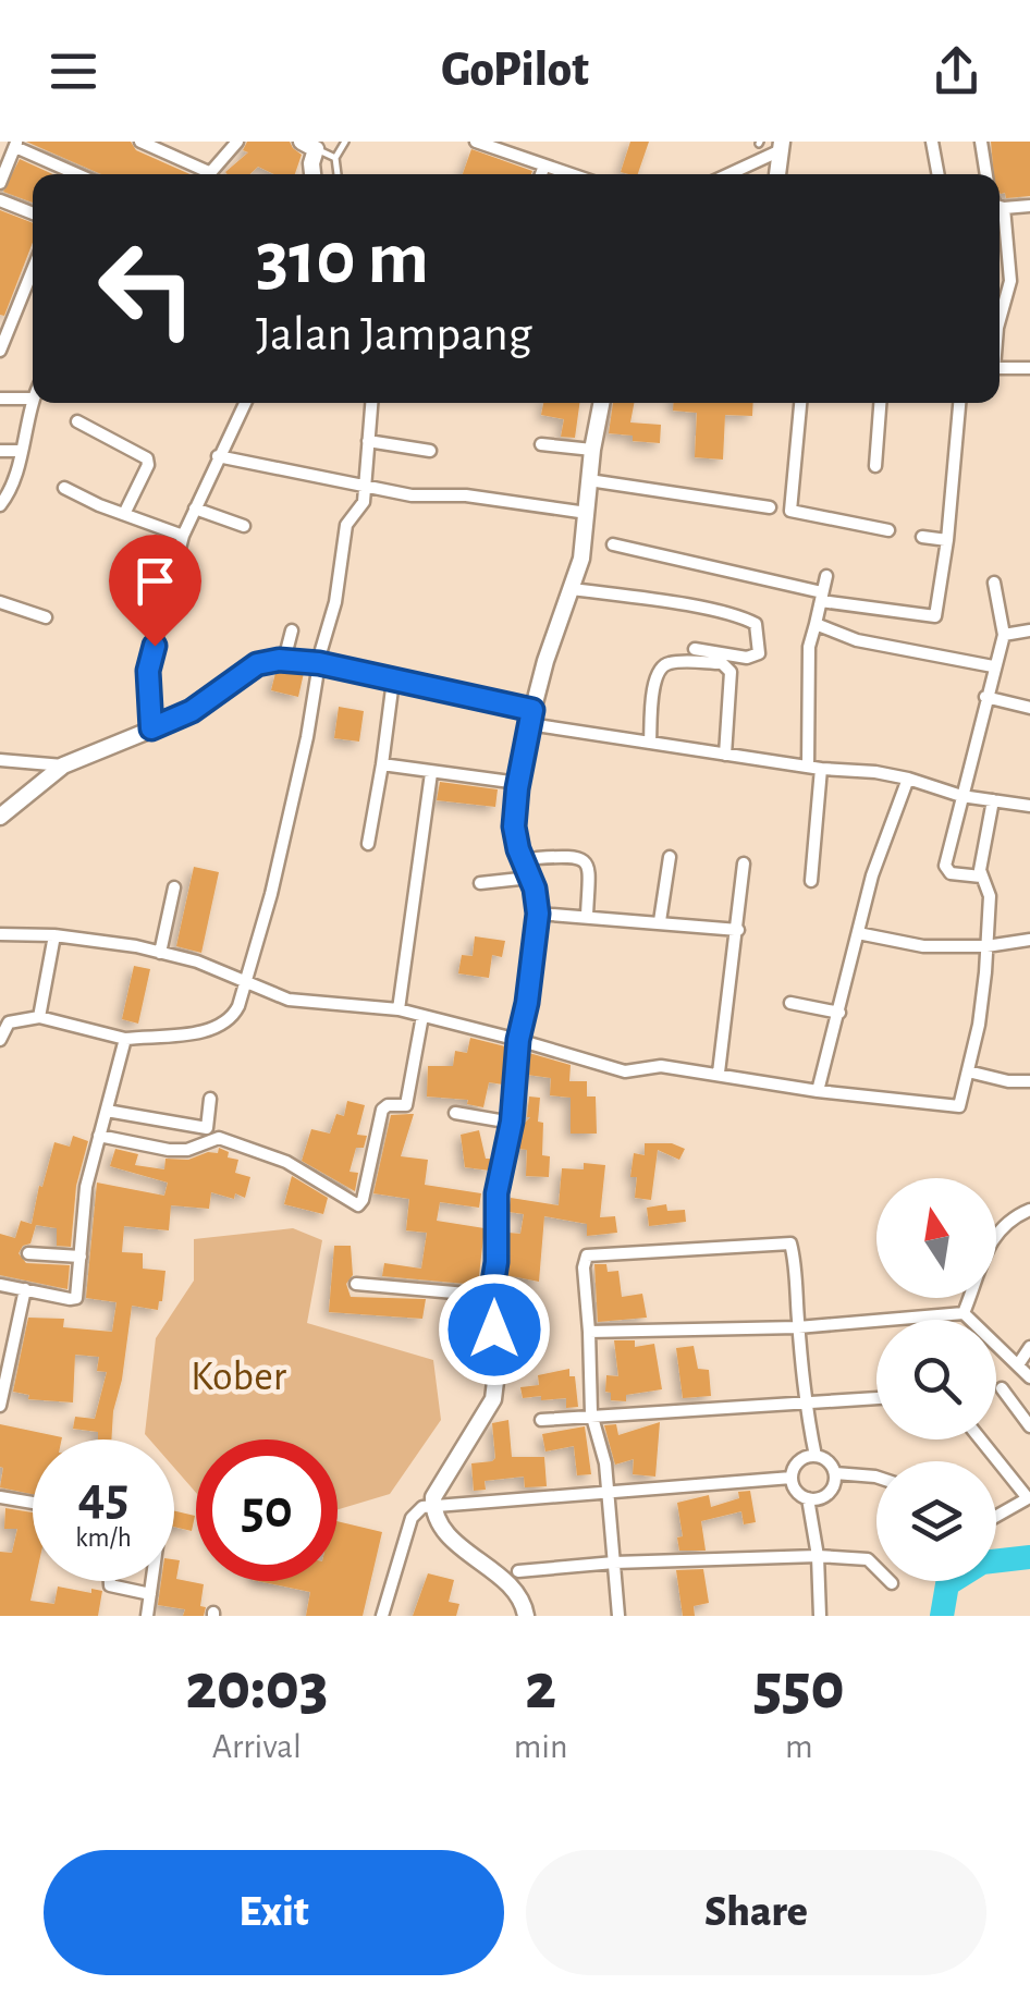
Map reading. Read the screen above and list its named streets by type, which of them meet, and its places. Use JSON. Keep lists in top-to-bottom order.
{
  "parks": ["Kober"],
  "north": "top",
  "page": {
    "header": "GoPilot",
    "turn": ["310 m", "Jalan Jampang"],
    "speed": "45 km/h",
    "limit": "50",
    "eta": [
      "20:03",
      "Arrival",
      "2",
      "min",
      "550",
      "m"
    ],
    "buttons": ["Exit", "Share"]
  }
}
